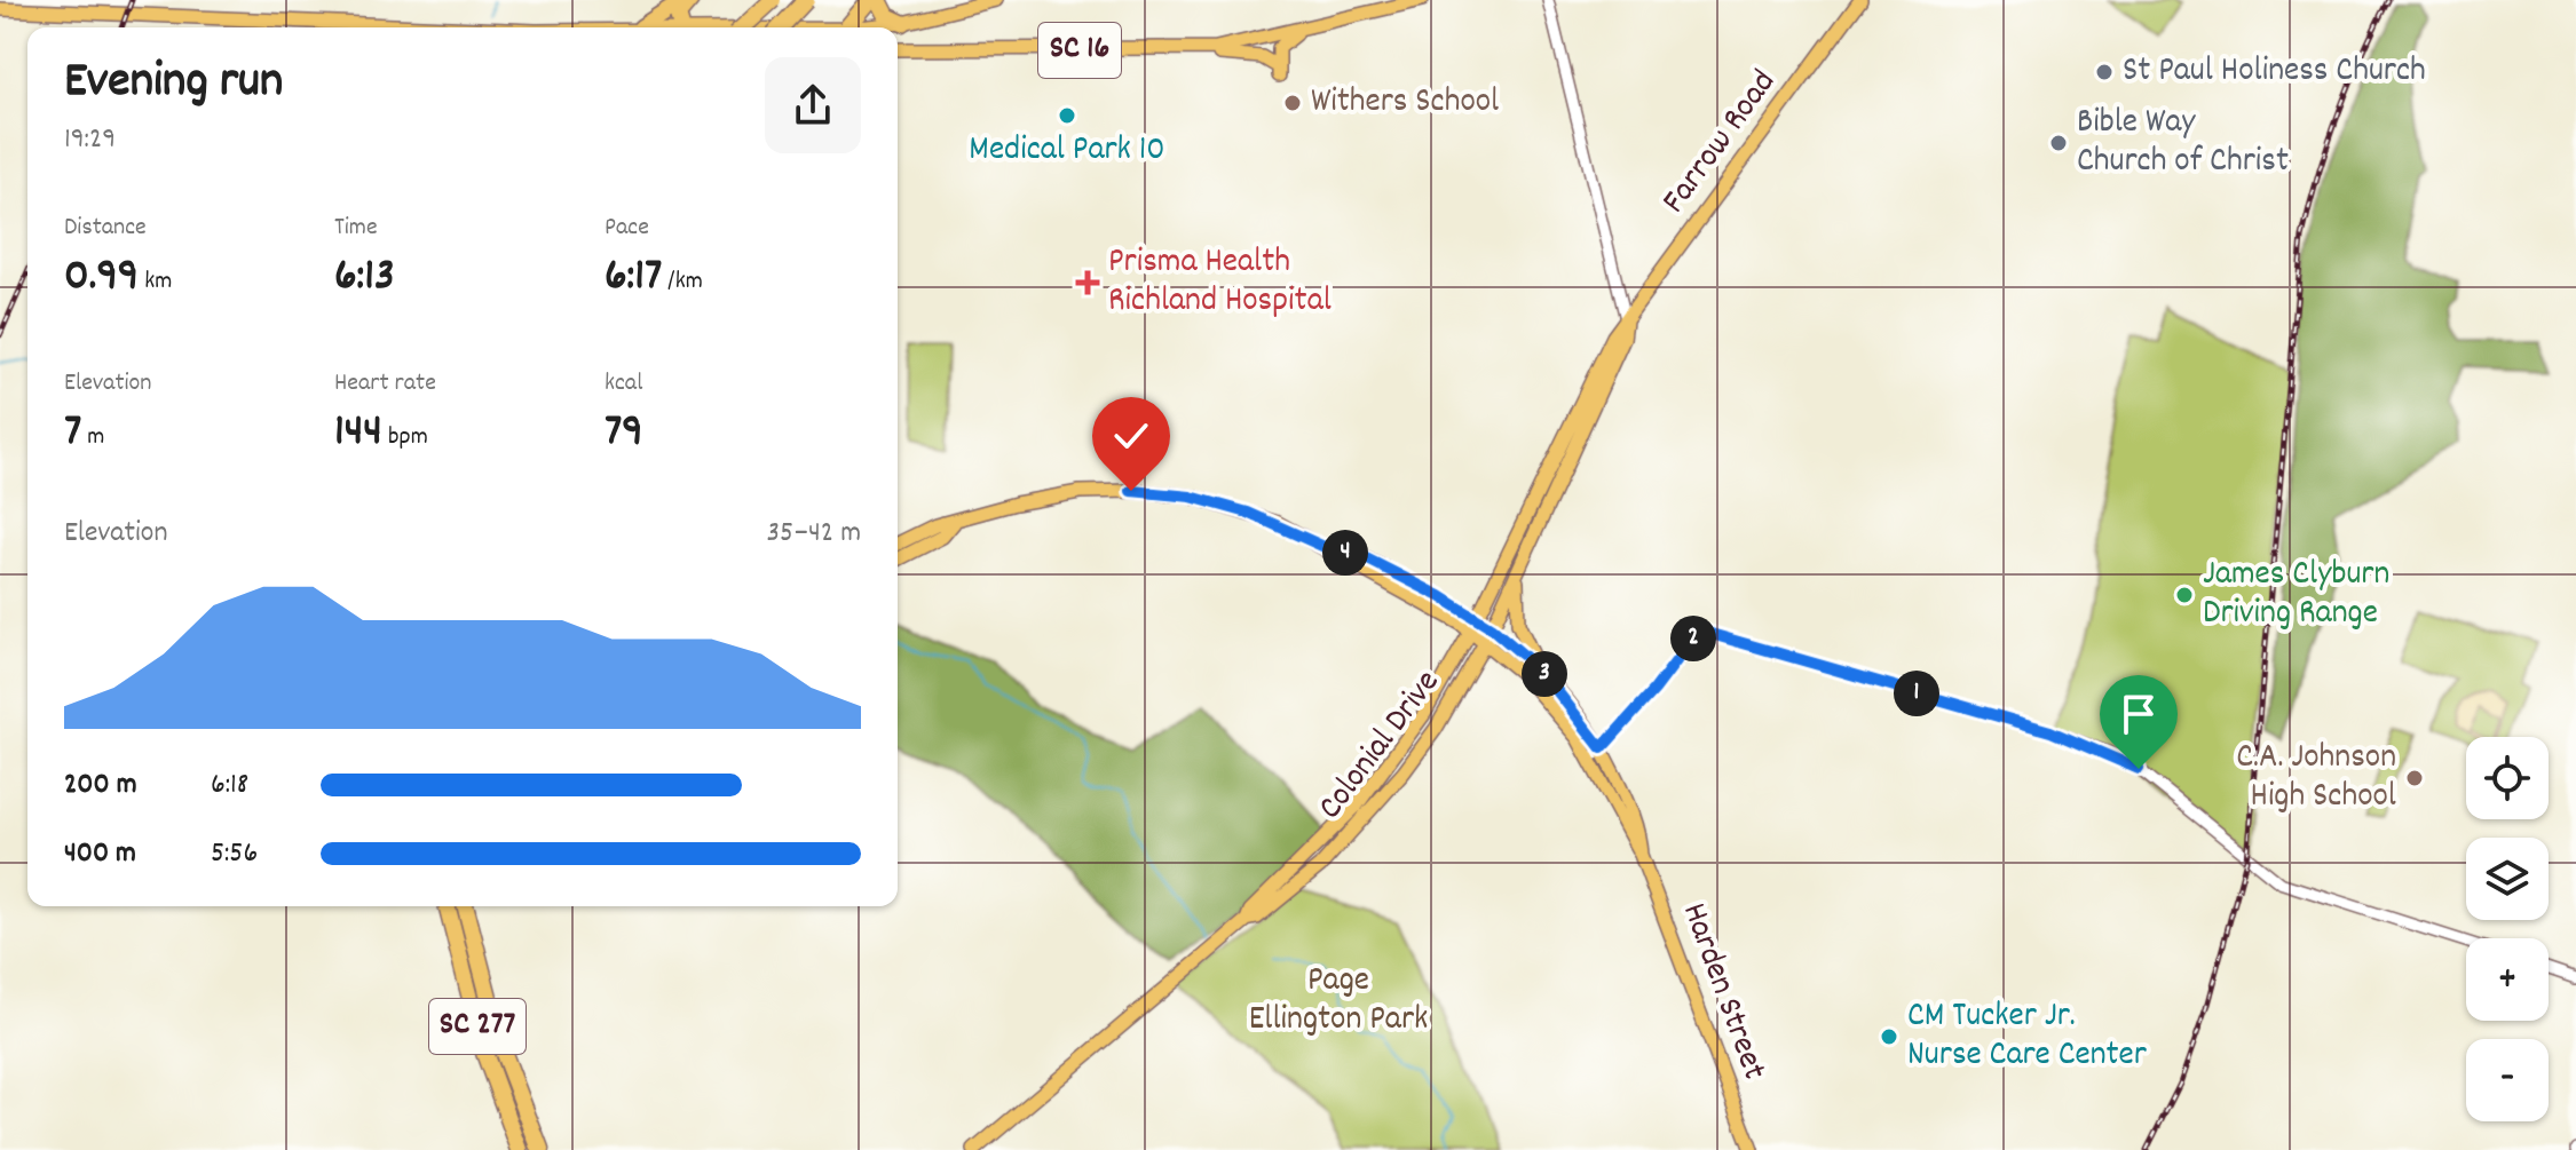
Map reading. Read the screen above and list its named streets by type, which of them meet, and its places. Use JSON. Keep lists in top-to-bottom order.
{
  "streets": {
    "highway": ["SC 277"],
    "main road": [
      "SC 16",
      "Farrow Road",
      "Colonial Drive",
      "Harden Street"
    ]
  },
  "crossings": [
    ["Farrow Road", "Colonial Drive"],
    ["Colonial Drive", "Harden Street"]
  ],
  "parks": ["Page Ellington Park"],
  "places": {
    "other": [
      "St Paul Holiness Church",
      "Withers School",
      "Medical Park 10",
      "Bible Way Church of Christ",
      "James Clyburn Driving Range",
      "C.A. Johnson High School",
      "CM Tucker Jr. Nurse Care Center"
    ],
    "health": ["Prisma Health Richland Hospital"]
  },
  "page": {
    "heading": ["Evening run", "19:29"],
    "stats": [
      ["Distance", "0.99 km"],
      ["Time", "6:13"],
      ["Pace", "6:17 /km"],
      ["Elevation", "7 m"],
      ["Heart rate", "144 bpm"],
      ["kcal", "79"]
    ],
    "chart": ["Elevation", "35–42 m"],
    "pins": [
      "4",
      "2",
      "3",
      "1"
    ],
    "map_buttons": ["+", "−"],
    "list": [
      {
        "name": "200 m",
        "note": "6:18"
      },
      {
        "name": "400 m",
        "note": "5:56"
      }
    ]
  }
}
